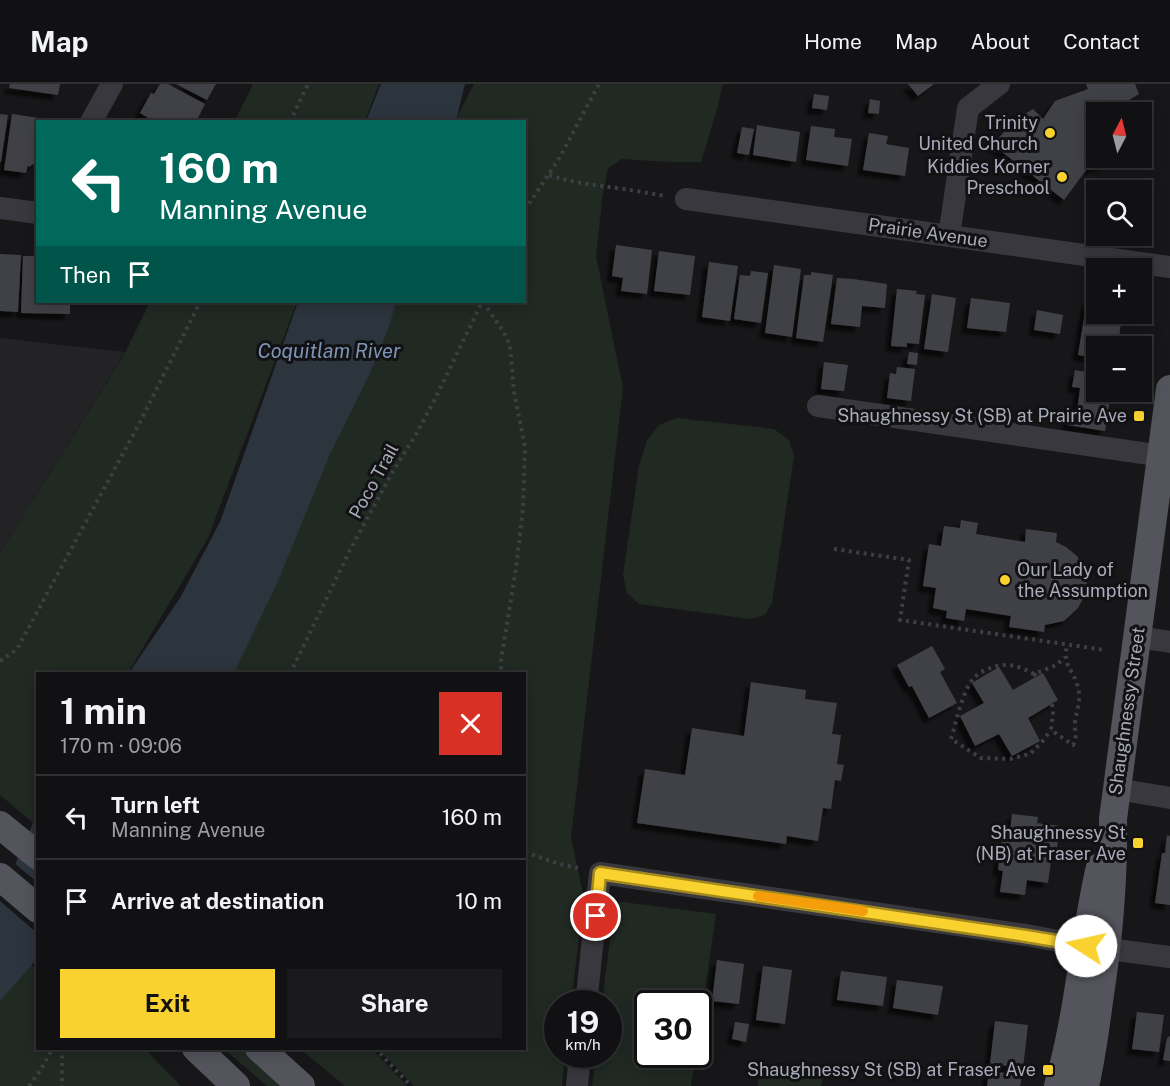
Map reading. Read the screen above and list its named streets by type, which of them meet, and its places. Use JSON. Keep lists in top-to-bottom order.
{
  "streets": {
    "main road": ["Shaughnessy Street"],
    "street": ["Prairie Avenue"],
    "path": ["Poco Trail"]
  },
  "water": ["Coquitlam River"],
  "places": {
    "other": ["Trinity United Church", "Kiddies Korner Preschool", "Our Lady of the Assumption"],
    "transit": ["Shaughnessy St (SB) at Prairie Ave", "Shaughnessy St (NB) at Fraser Ave", "Shaughnessy St (SB) at Fraser Ave"]
  },
  "north": "top",
  "page": {
    "header": "Map",
    "nav": [
      "Home",
      "Map",
      "About",
      "Contact"
    ],
    "map_buttons": ["+", "−"],
    "turn": ["160 m", "Manning Avenue"],
    "then": "Then",
    "heading": ["1 min", "170 m · 09:06"],
    "list": [
      {
        "name": "Turn left",
        "note": "Manning Avenue",
        "value": "160 m"
      },
      {
        "name": "Arrive at destination",
        "value": "10 m"
      }
    ],
    "buttons": ["Exit", "Share"],
    "speed": "19 km/h",
    "limit": "30"
  }
}
